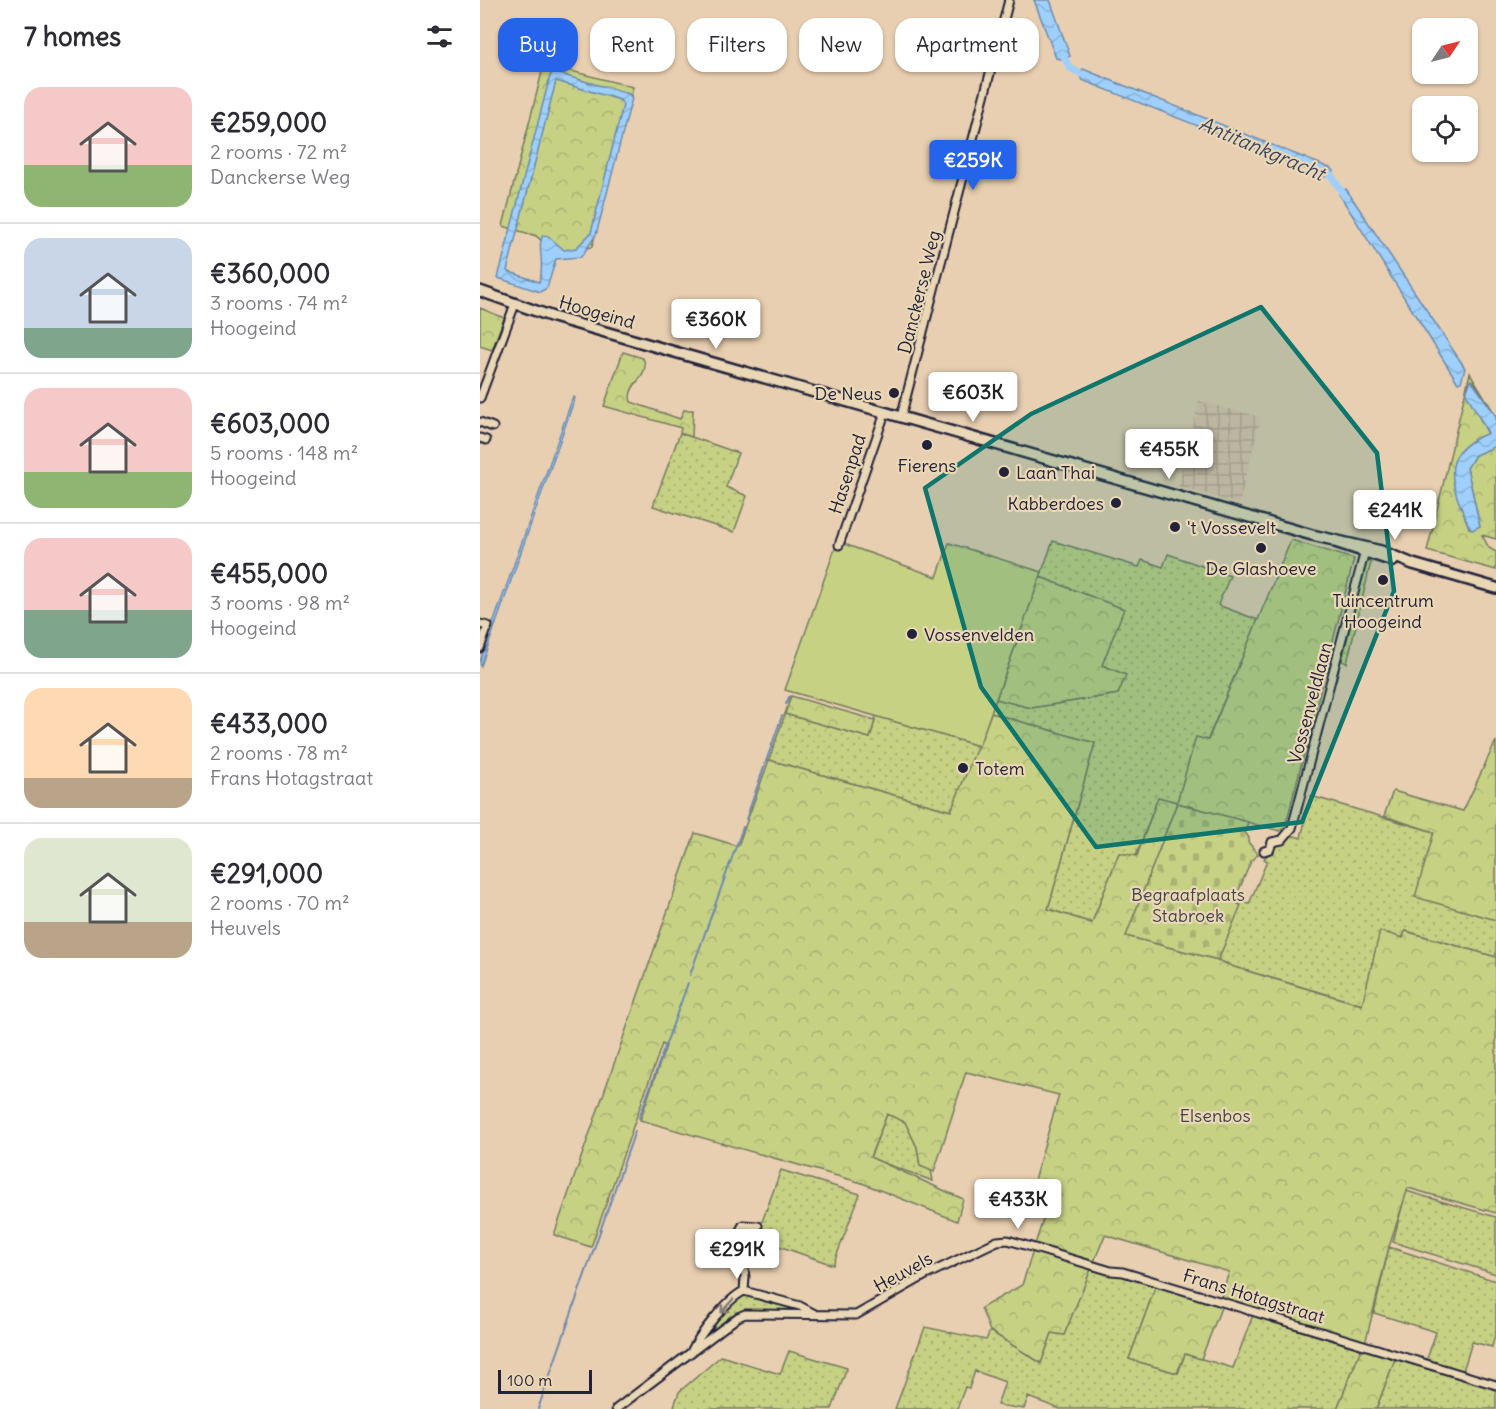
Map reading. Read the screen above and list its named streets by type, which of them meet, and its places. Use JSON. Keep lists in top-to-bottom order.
{
  "streets": {
    "main road": ["Hoogeind"],
    "street": [
      "Danckerse Weg",
      "Hasenpad",
      "Vossenveldlaan",
      "Heuvels",
      "Frans Hotagstraat"
    ]
  },
  "crossings": [
    ["Danckerse Weg", "Hoogeind"],
    ["Hoogeind", "Hasenpad"],
    ["Hoogeind", "Vossenveldlaan"],
    ["Heuvels", "Frans Hotagstraat"]
  ],
  "water": ["Antitankgracht"],
  "parks": ["Begraafplaats Stabroek", "Elsenbos"],
  "places": [
    "De Neus",
    "Fierens",
    "Laan Thai",
    "Kabberdoes",
    "'t Vossevelt",
    "De Glashoeve",
    "Tuincentrum Hoogeind",
    "Vossenvelden",
    "Totem"
  ],
  "scale_bar": "100 m",
  "north": "top right",
  "page": {
    "heading": "7 homes",
    "chip": [
      "Buy",
      "Rent",
      "Filters",
      "New",
      "Apartment"
    ],
    "list": [
      {
        "name": "€259,000",
        "note": "2 rooms · 72 m² · Danckerse Weg"
      },
      {
        "name": "€360,000",
        "note": "3 rooms · 74 m² · Hoogeind"
      },
      {
        "name": "€603,000",
        "note": "5 rooms · 148 m² · Hoogeind"
      },
      {
        "name": "€455,000",
        "note": "3 rooms · 98 m² · Hoogeind"
      },
      {
        "name": "€433,000",
        "note": "2 rooms · 78 m² · Frans Hotagstraat"
      },
      {
        "name": "€291,000",
        "note": "2 rooms · 70 m² · Heuvels"
      }
    ],
    "price": [
      "€259K",
      "€360K",
      "€603K",
      "€455K",
      "€241K",
      "€433K",
      "€291K"
    ],
    "scale": "100 m"
  }
}
